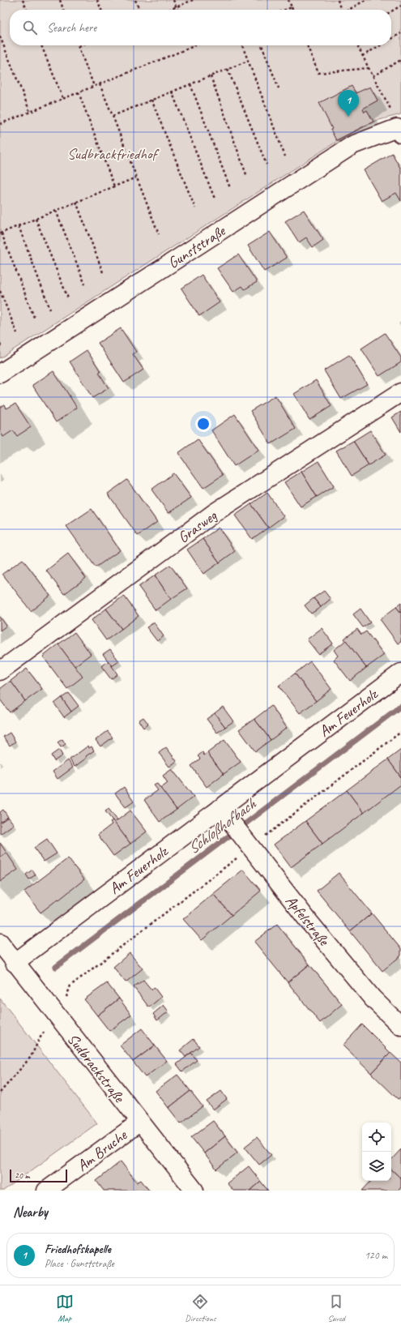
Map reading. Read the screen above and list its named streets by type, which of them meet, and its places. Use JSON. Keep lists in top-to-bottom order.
{
  "streets": {
    "street": [
      "Gunststraße",
      "Grasweg",
      "Am Feuerholz",
      "Apfelstraße",
      "Sudbrackstraße",
      "Am Bruche"
    ]
  },
  "crossings": [
    ["Am Feuerholz", "Apfelstraße"],
    ["Am Feuerholz", "Sudbrackstraße"],
    ["Sudbrackstraße", "Am Bruche"]
  ],
  "water": ["Schloßhofbach"],
  "parks": ["Sudbrackfriedhof"],
  "scale_bar": "20 m",
  "page": {
    "search": "Search here",
    "pins": "1",
    "scale": "20 m",
    "heading": "Nearby",
    "list": [
      {
        "mark": "1",
        "name": "Friedhofskapelle",
        "note": "Place · Gunststraße",
        "value": "120 m"
      }
    ],
    "nav": ["Map", "Directions", "Saved"]
  }
}
